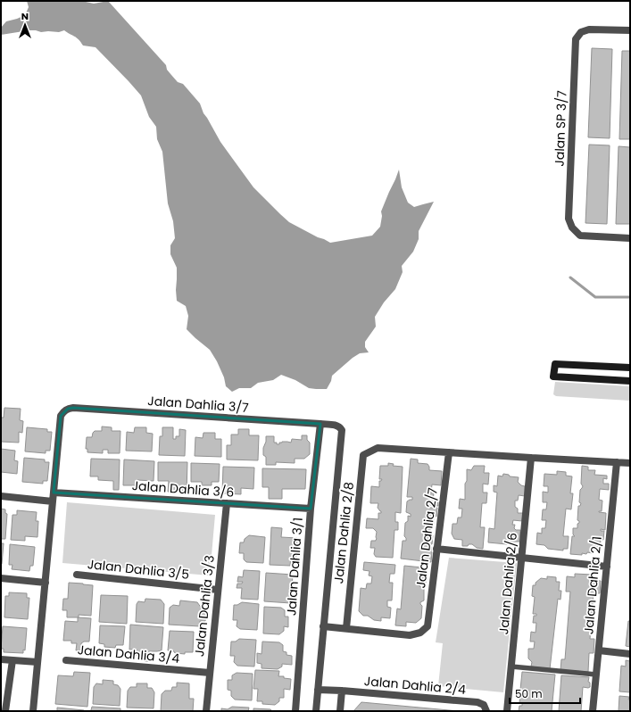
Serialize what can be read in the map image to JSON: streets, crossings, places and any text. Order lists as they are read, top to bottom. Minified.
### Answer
{"streets":{"street":["Jalan SP 3/7","Jalan Dahlia 3/7","Jalan Dahlia 3/6","Jalan Dahlia 2/8","Jalan Dahlia 2/7","Jalan Dahlia 3/1","Jalan Dahlia 3/5","Jalan Dahlia 2/6","Jalan Dahlia 2/1","Jalan Dahlia 3/3","Jalan Dahlia 3/4","Jalan Dahlia 2/4"]},"crossings":[["Jalan Dahlia 3/7","Jalan Dahlia 3/6"],["Jalan Dahlia 3/7","Jalan Dahlia 3/1"],["Jalan Dahlia 3/6","Jalan Dahlia 3/1"],["Jalan Dahlia 3/6","Jalan Dahlia 3/3"],["Jalan Dahlia 2/8","Jalan Dahlia 2/7"],["Jalan Dahlia 3/5","Jalan Dahlia 3/3"],["Jalan Dahlia 3/3","Jalan Dahlia 3/4"]],"scale_bar":"50 m","north":"top"}
